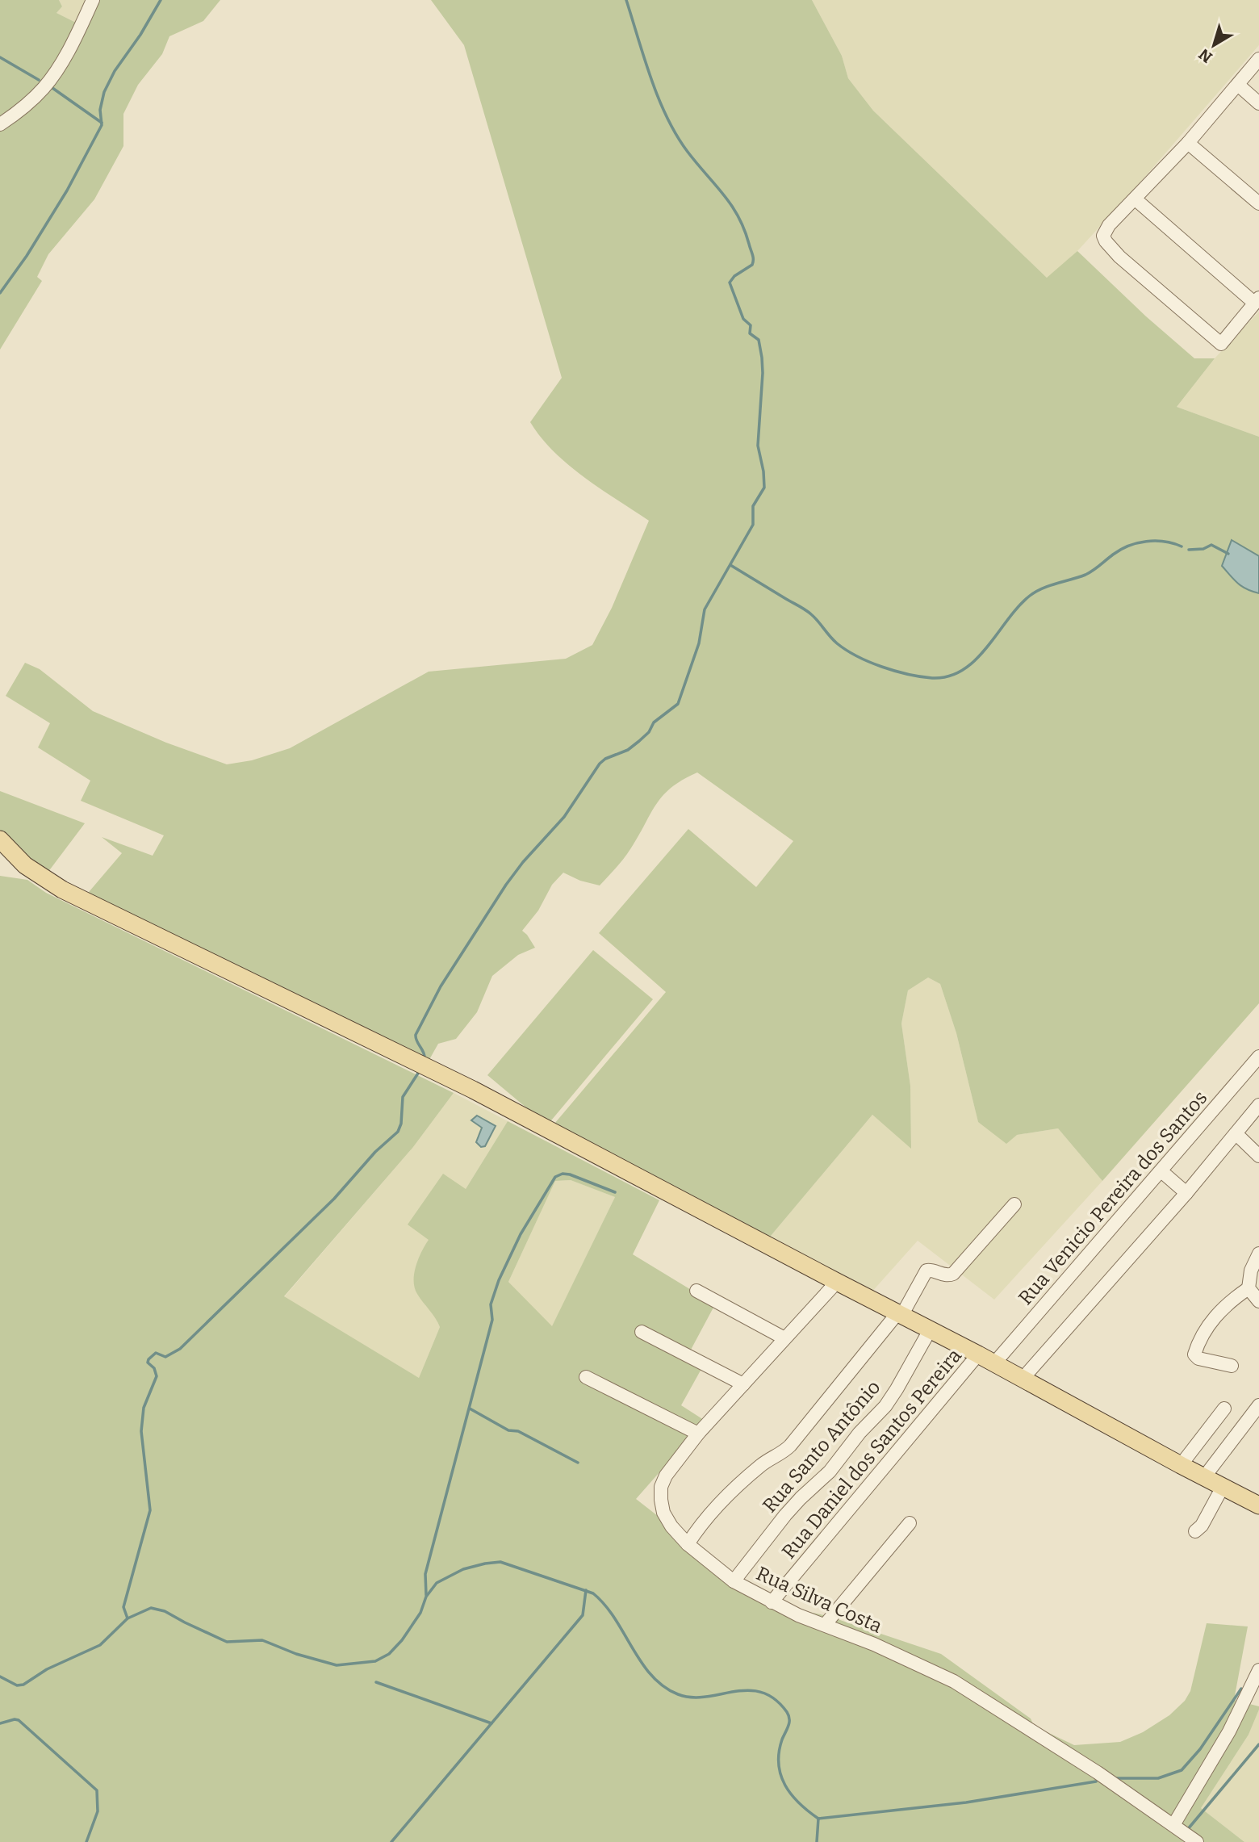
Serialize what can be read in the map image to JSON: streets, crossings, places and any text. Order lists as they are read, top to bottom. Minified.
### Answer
{"streets":{"street":["Rua Venicio Pereira dos Santos","Rua Santo Antônio","Rua Daniel dos Santos Pereira","Rua Silva Costa"]},"crossings":[["Rua Santo Antônio","Rua Silva Costa"],["Rua Daniel dos Santos Pereira","Rua Silva Costa"]],"north":"bottom left"}
